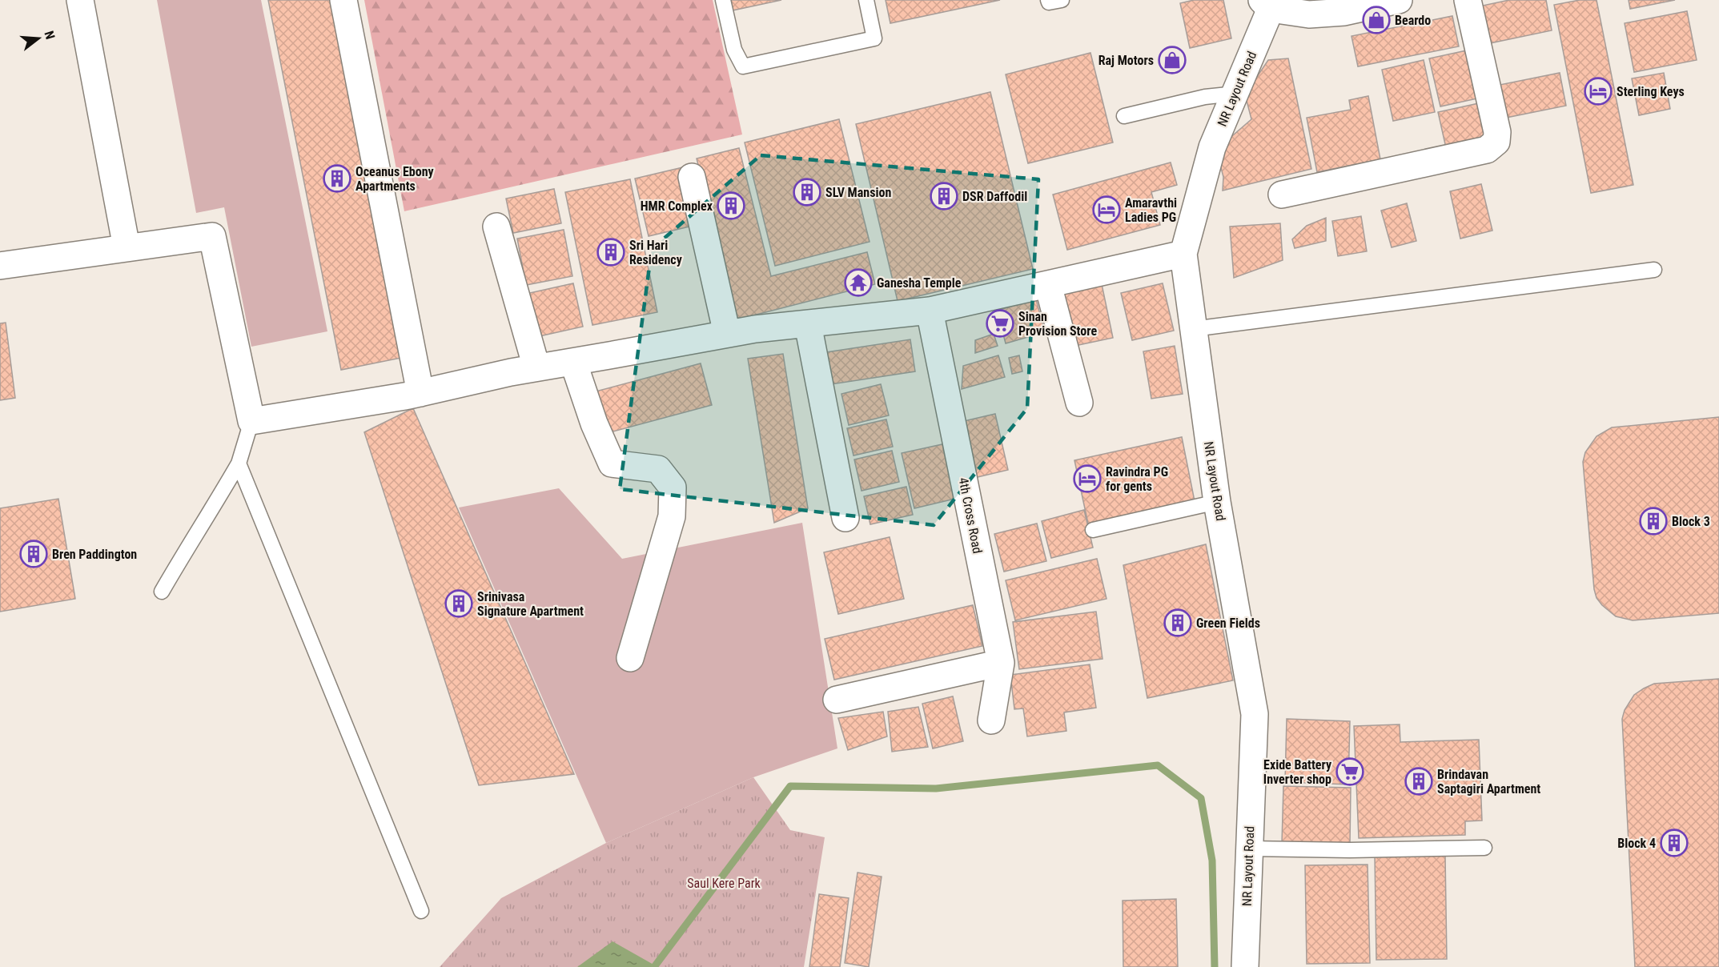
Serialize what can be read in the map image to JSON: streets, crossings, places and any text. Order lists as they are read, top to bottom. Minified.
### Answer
{"streets":{"street":["NR Layout Road","4th Cross Road"]},"parks":["Saul Kere Park"],"places":{"shop":["Beardo","Raj Motors"],"hotel":["Sterling Keys","Amaravthi Ladies PG","Ravindra PG for gents"],"building":["Oceanus Ebony Apartments","SLV Mansion","DSR Daffodil","HMR Complex","Sri Hari Residency","Block 3","Bren Paddington","Srinivasa Signature Apartment","Green Fields","Brindavan Saptagiri Apartment","Block 4"],"temple":["Ganesha Temple"],"supermarket":["Sinan Provision Store","Exide Battery Inverter shop"]},"north":"right"}
